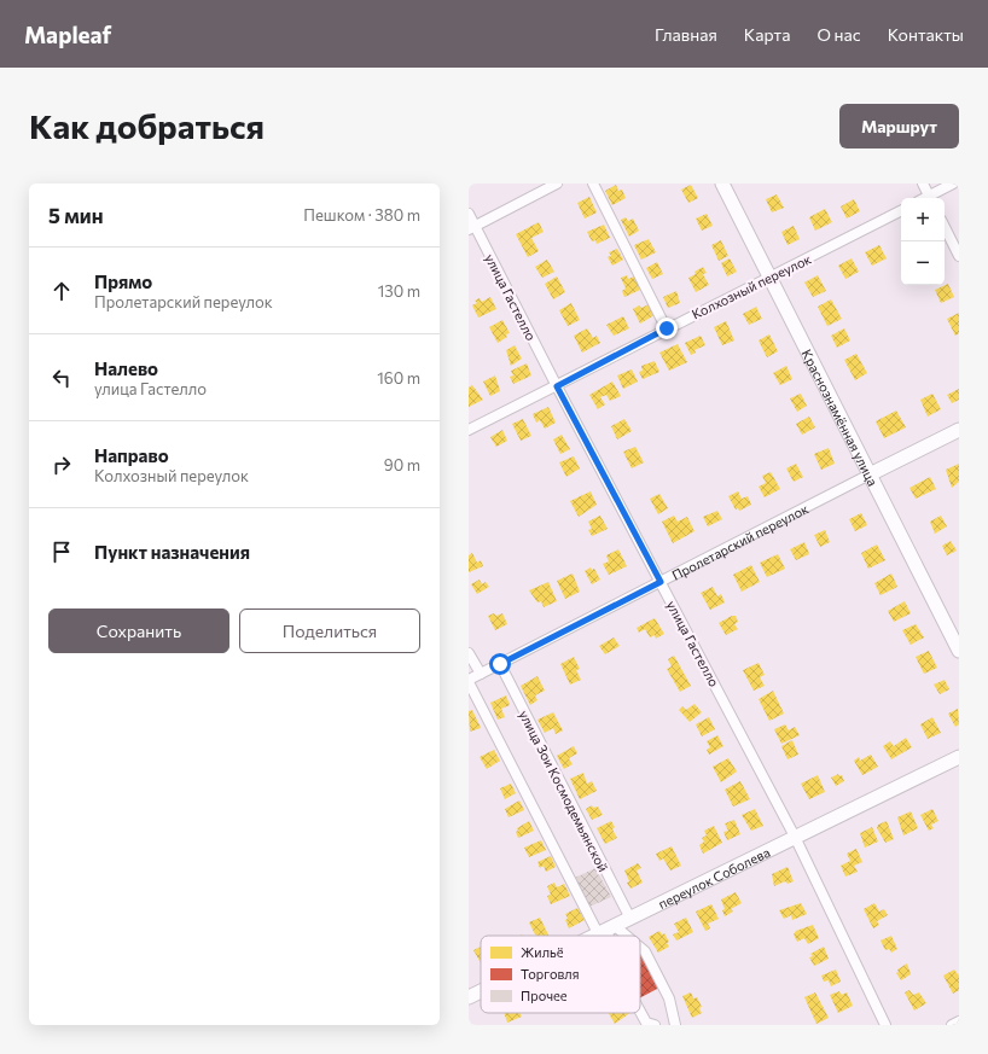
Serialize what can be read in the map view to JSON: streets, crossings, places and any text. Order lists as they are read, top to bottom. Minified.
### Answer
{"streets":{"main road":["Краснознамённая улица","Пролетарский переулок","переулок Соболева"],"street":["Колхозный переулок","улица Гастелло","улица Зои Космодемьянской"]},"crossings":[["Колхозный переулок","улица Гастелло"],["Колхозный переулок","Краснознамённая улица"],["улица Гастелло","Пролетарский переулок"],["улица Гастелло","переулок Соболева"],["Краснознамённая улица","Пролетарский переулок"],["Пролетарский переулок","улица Зои Космодемьянской"],["улица Зои Космодемьянской","переулок Соболева"]],"legend":["Жильё","Торговля","Прочее"],"page":{"header":"Mapleaf","nav":["Главная","Карта","О нас","Контакты"],"buttons":["Маршрут",["Сохранить","Поделиться"]],"title":"Как добраться","heading":["5 мин","Пешком · 380 m"],"map_buttons":["+","−"],"list":[["Прямо","Пролетарский переулок","130 m"],["Налево","улица Гастелло","160 m"],["Направо","Колхозный переулок","90 m"],"Пункт назначения"]}}
